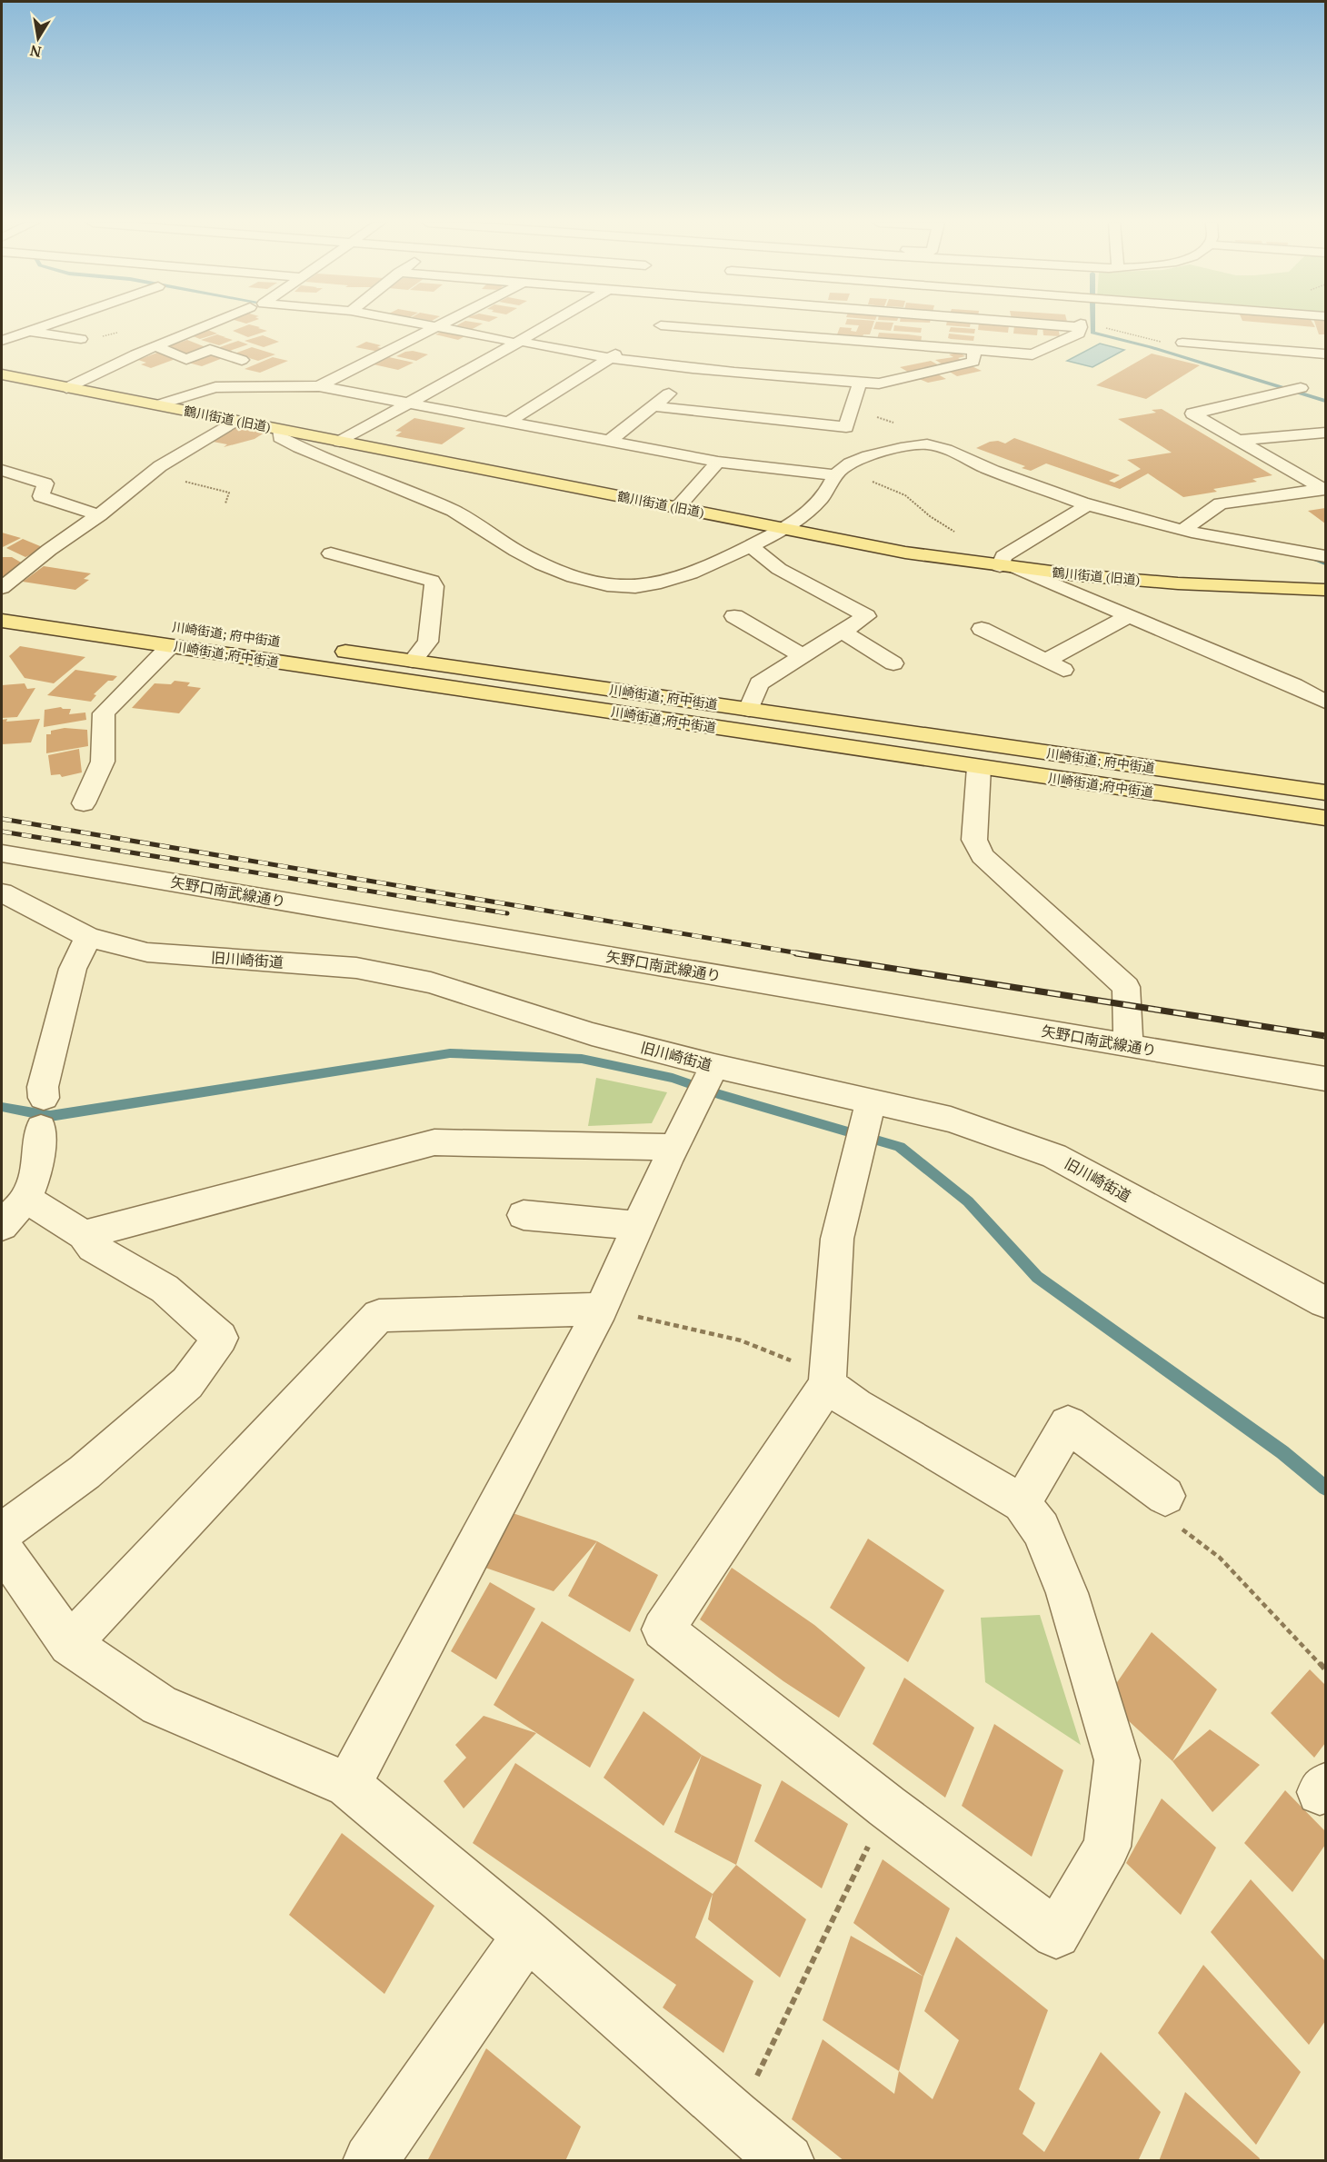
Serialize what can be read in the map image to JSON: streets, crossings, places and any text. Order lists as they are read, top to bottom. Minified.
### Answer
{"streets":{"main road":["鶴川街道 (旧道)","川崎街道; 府中街道","川崎街道;府中街道"],"street":["矢野口南武線通り","旧川崎街道"]},"north":"bottom"}
